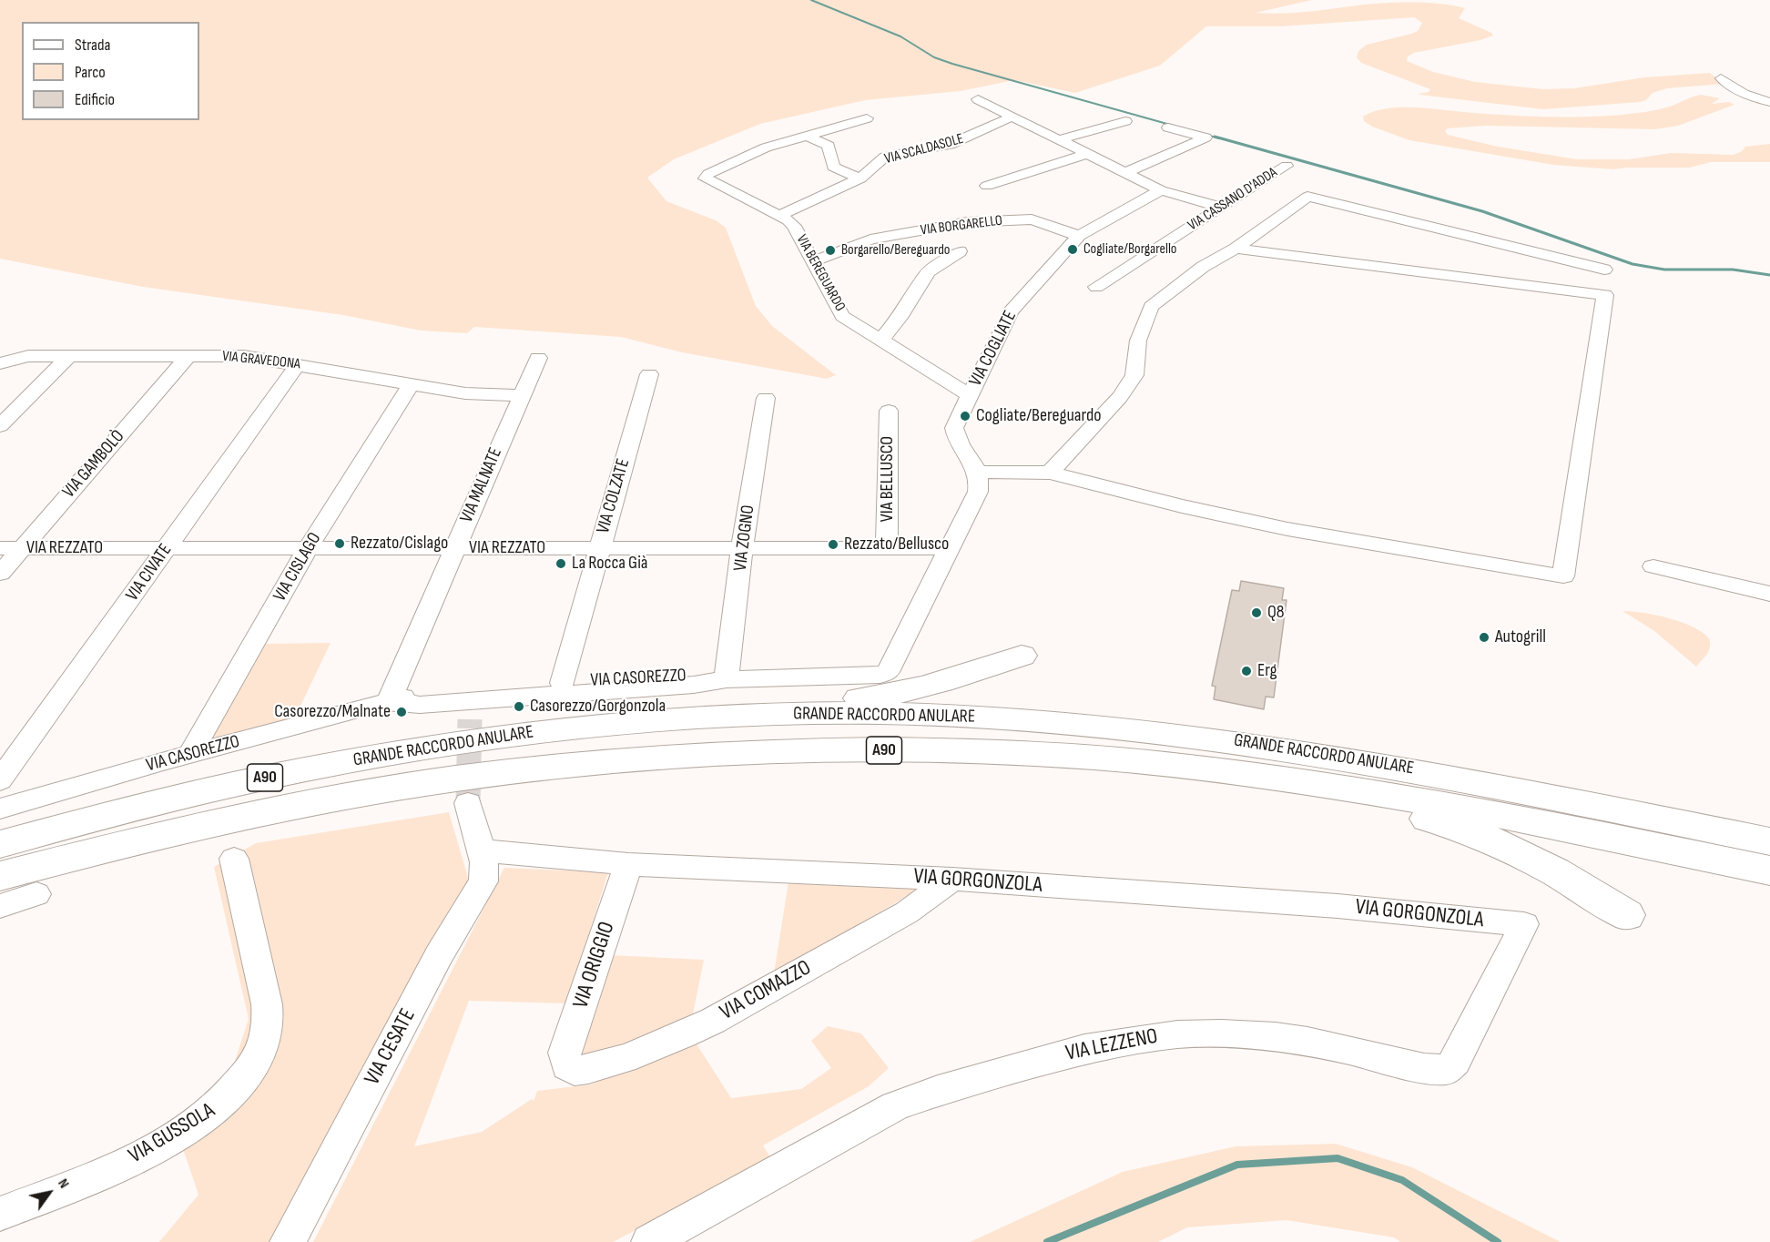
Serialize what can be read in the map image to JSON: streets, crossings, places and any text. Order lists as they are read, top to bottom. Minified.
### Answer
{"streets":{"highway":["GRANDE RACCORDO ANULARE","A90"],"street":["VIA SCALDASOLE","VIA CASSANO D'ADDA","VIA BORGARELLO","VIA BEREGUARDO","VIA COGLIATE","VIA GRAVEDONA","VIA GAMBOLÒ","VIA BELLUSCO","VIA MALNATE","VIA COLZATE","VIA ZOGNO","VIA REZZATO","VIA CISLAGO","VIA CIVATE","VIA CASOREZZO","VIA GORGONZOLA","VIA ORIGGIO","VIA COMAZZO","VIA LEZZENO","VIA CESATE","VIA GUSSOLA"]},"crossings":[["VIA SCALDASOLE","VIA BEREGUARDO"],["VIA BORGARELLO","VIA BEREGUARDO"],["VIA BORGARELLO","VIA COGLIATE"],["VIA BEREGUARDO","VIA COGLIATE"],["VIA GRAVEDONA","VIA GAMBOLÒ"],["VIA GRAVEDONA","VIA MALNATE"],["VIA GRAVEDONA","VIA CISLAGO"],["VIA GRAVEDONA","VIA CIVATE"],["VIA GAMBOLÒ","VIA REZZATO"],["VIA BELLUSCO","VIA REZZATO"],["VIA MALNATE","VIA REZZATO"],["VIA MALNATE","VIA CASOREZZO"],["VIA COLZATE","VIA REZZATO"],["VIA COLZATE","VIA CASOREZZO"],["VIA ZOGNO","VIA REZZATO"],["VIA ZOGNO","VIA CASOREZZO"],["VIA REZZATO","VIA CISLAGO"],["VIA REZZATO","VIA CIVATE"],["VIA REZZATO","VIA CASOREZZO"],["VIA CISLAGO","VIA CASOREZZO"],["VIA GORGONZOLA","VIA ORIGGIO"],["VIA GORGONZOLA","VIA COMAZZO"],["VIA GORGONZOLA","VIA LEZZENO"],["VIA GORGONZOLA","VIA CESATE"],["VIA ORIGGIO","VIA COMAZZO"]],"places":["Cogliate/Borgarello","Borgarello/Bereguardo","Cogliate/Bereguardo","Rezzato/Cislago","Rezzato/Bellusco","La Rocca Già","Q8","Autogrill","Erg","Casorezzo/Gorgonzola","Casorezzo/Malnate"],"legend":["Strada","Parco","Edificio"],"north":"top right"}
